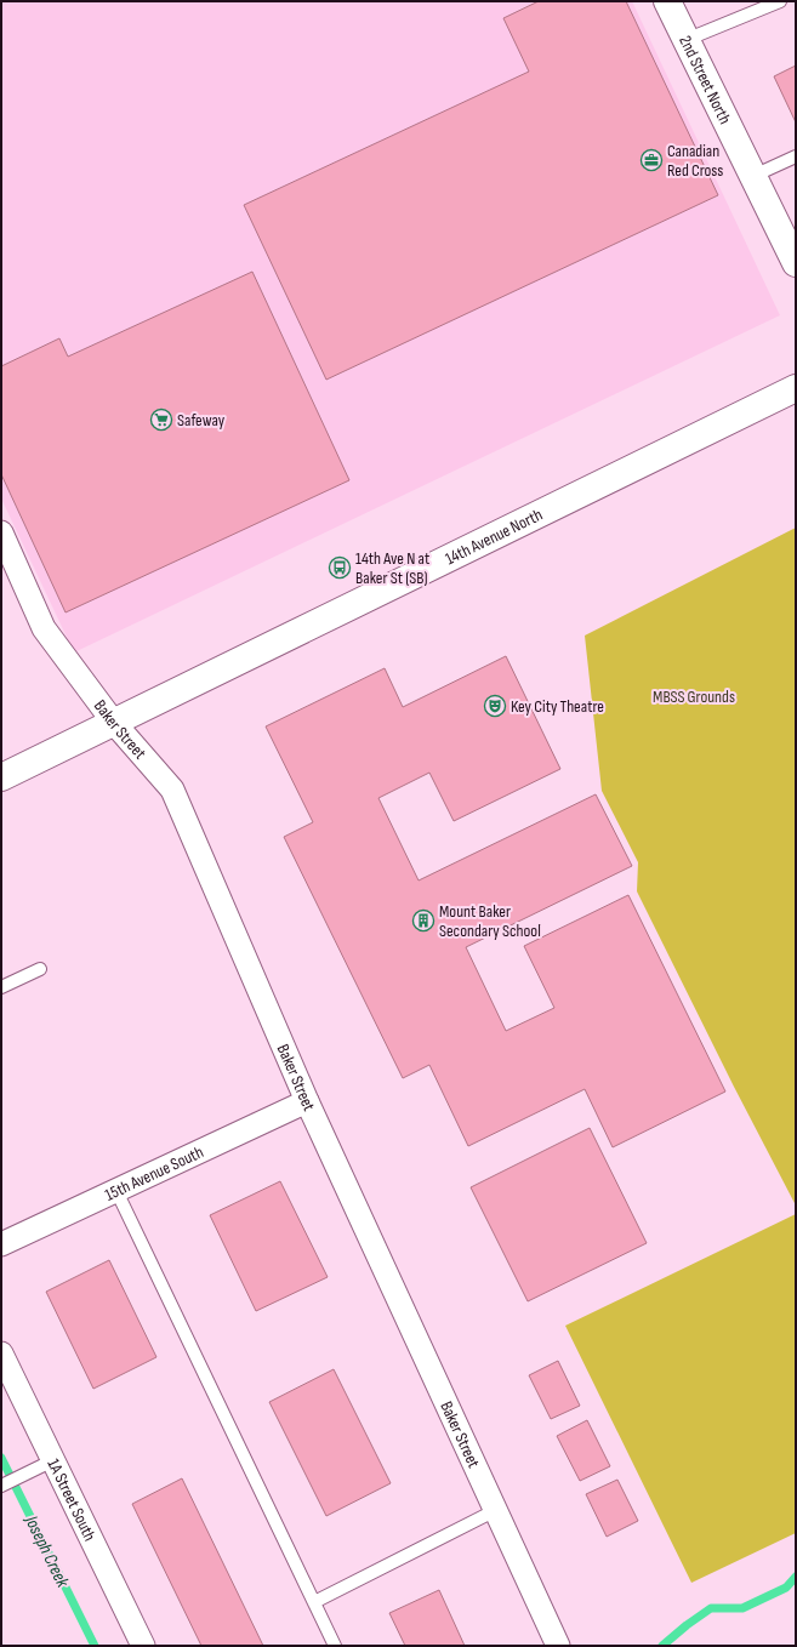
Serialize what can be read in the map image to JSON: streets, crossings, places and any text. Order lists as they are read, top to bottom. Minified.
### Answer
{"streets":{"street":["2nd Street North","14th Avenue North","Baker Street","15th Avenue South","1A Street South"]},"crossings":[["14th Avenue North","Baker Street"],["Baker Street","15th Avenue South"]],"water":["Joseph Creek"],"parks":["MBSS Grounds"],"places":{"office":["Canadian Red Cross"],"supermarket":["Safeway"],"bus stop":["14th Ave N at Baker St (SB)"],"theatre":["Key City Theatre"],"building":["Mount Baker Secondary School"]}}
